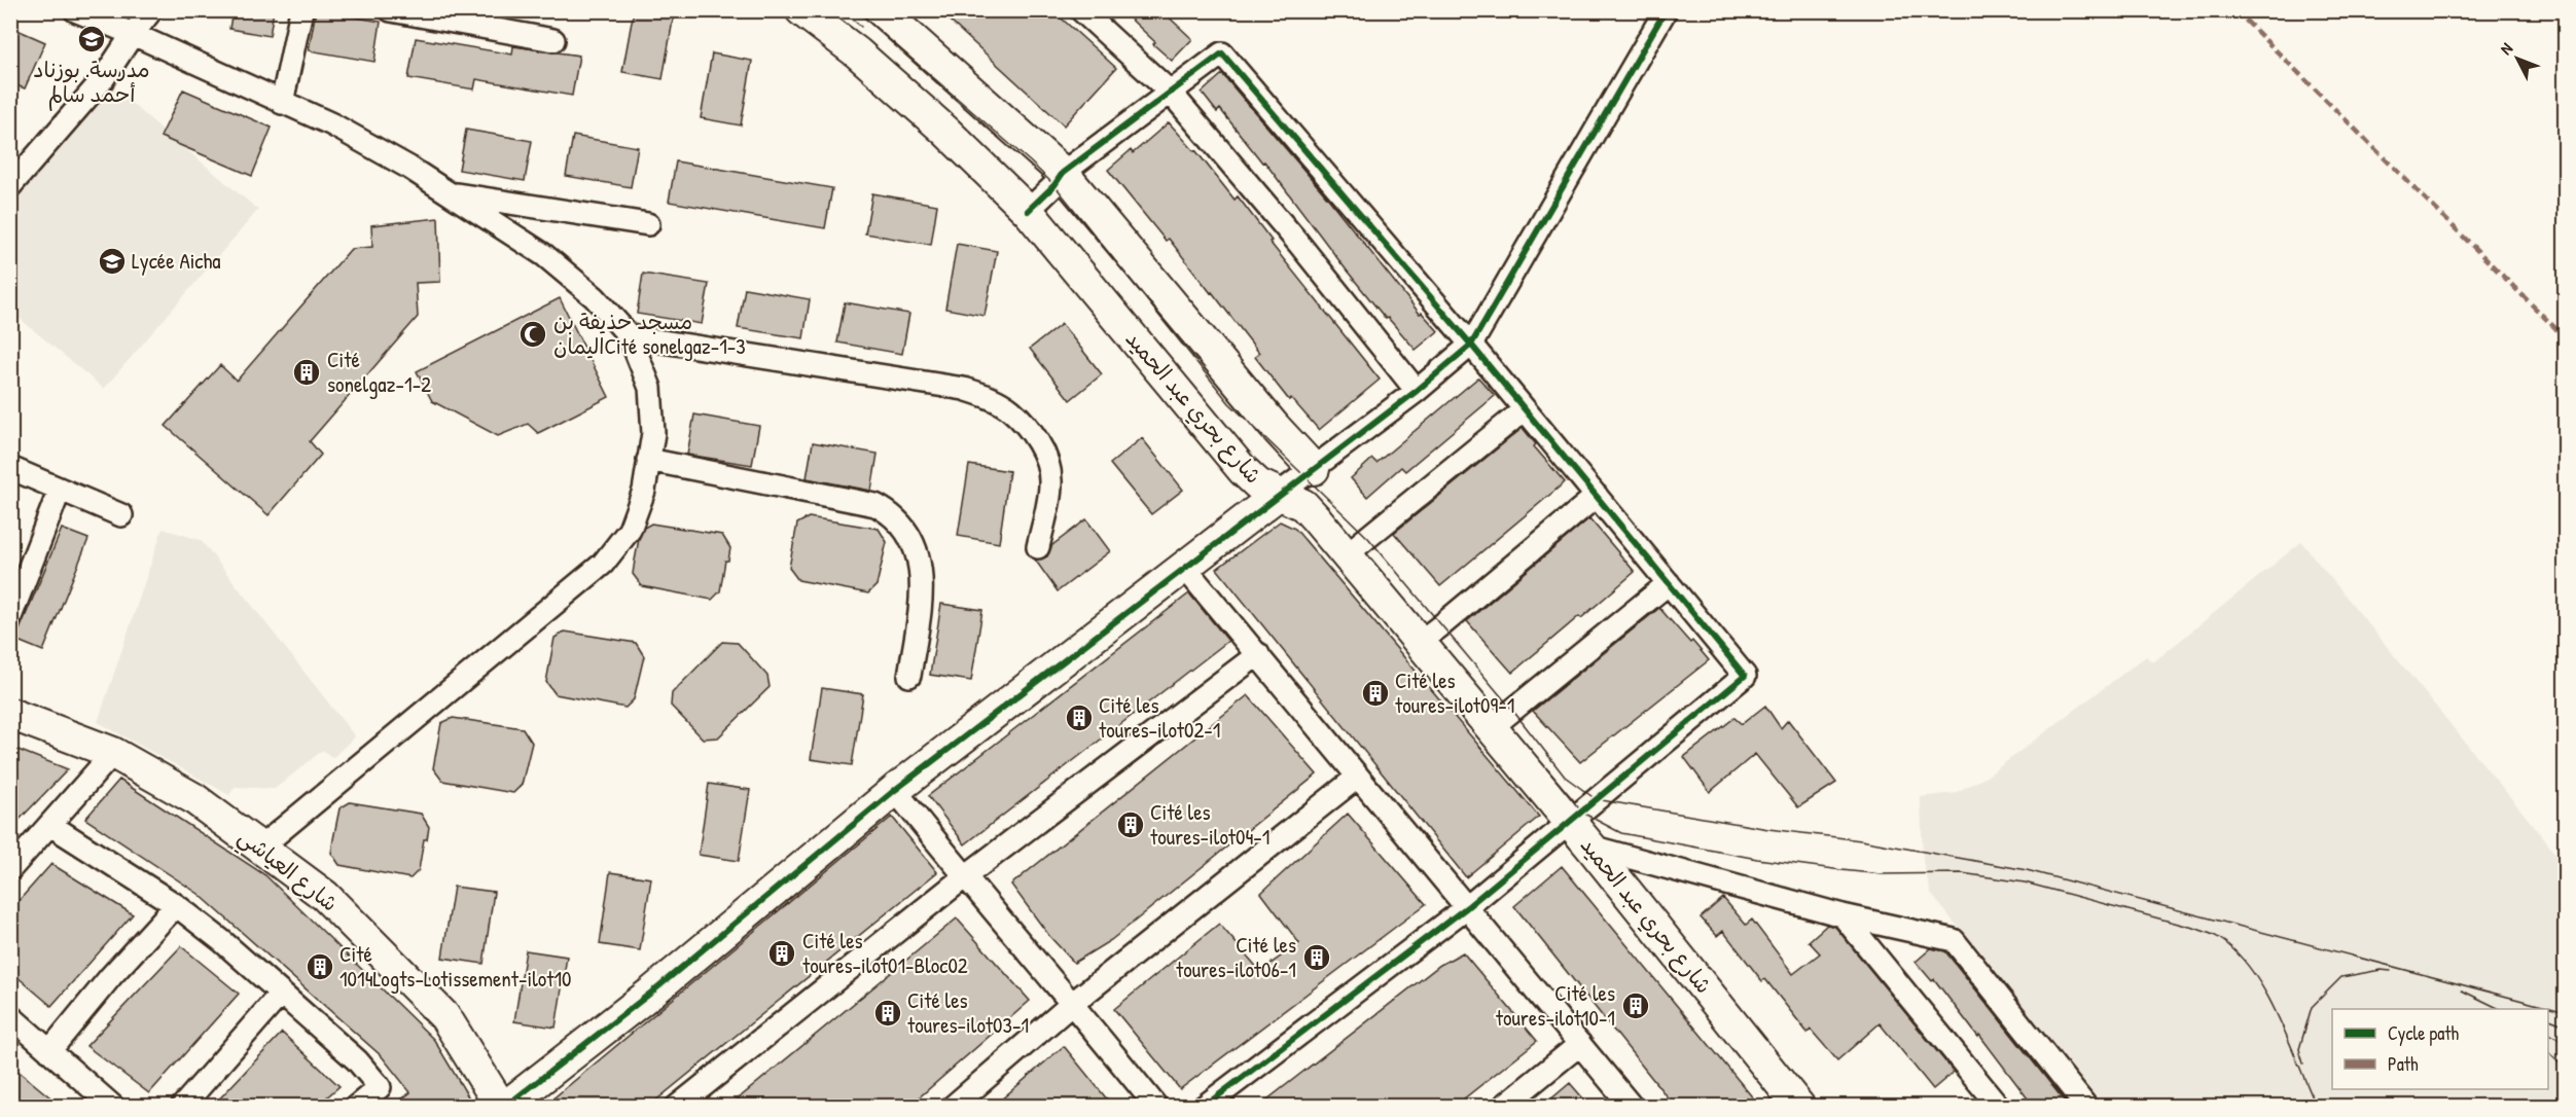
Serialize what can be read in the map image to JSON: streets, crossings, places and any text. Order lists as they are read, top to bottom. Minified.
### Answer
{"streets":{"street":["شارع بحري عبد الحميد","شارع العياشي"]},"places":{"school or university":["مدرسة. بوزناد أحمد سالم","Lycée Aicha"],"mosque":["مسجد حذيفة بن اليمانCité sonelgaz-1-3"],"building":["Cité sonelgaz-1-2","Cité les toures-ilot09-1","Cité les toures-ilot02-1","Cité les toures-ilot04-1","Cité les toures-ilot01-Bloc02","Cité les toures-ilot06-1","Cité 1014Logts-Lotissement-ilot10","Cité les toures-ilot10-1","Cité les toures-ilot03-1"]},"legend":["Cycle path","Path"],"north":"top left"}
